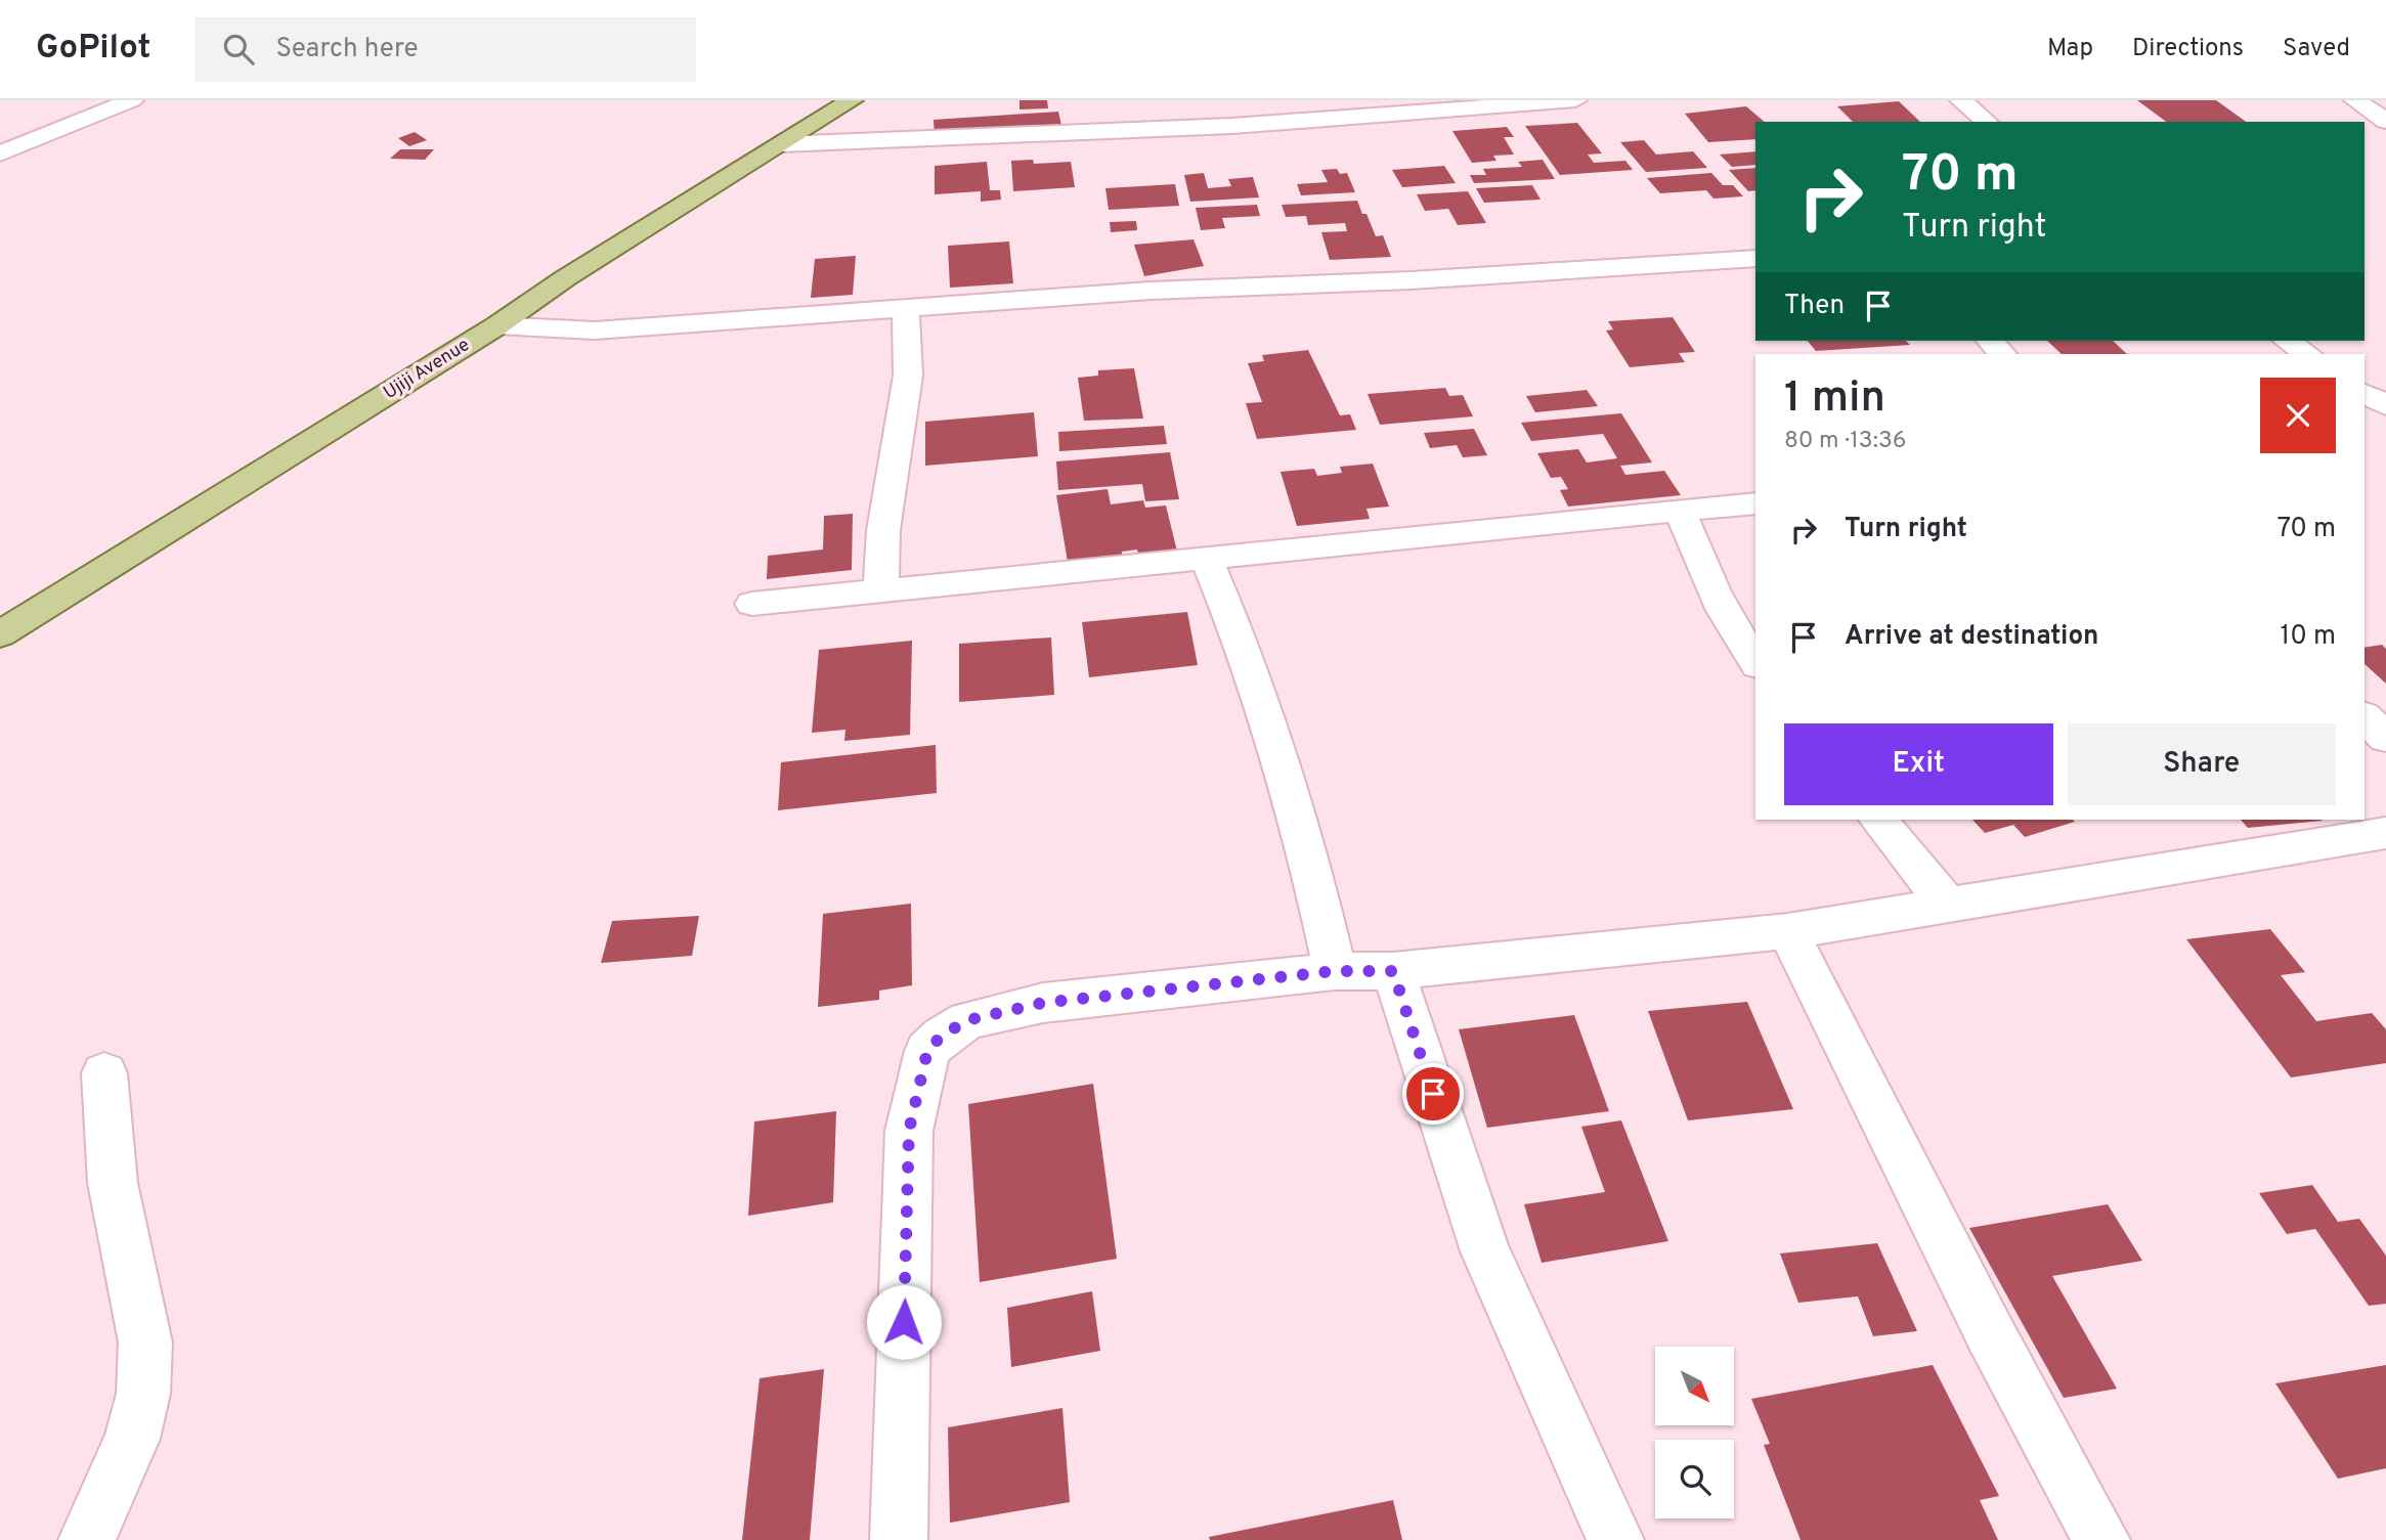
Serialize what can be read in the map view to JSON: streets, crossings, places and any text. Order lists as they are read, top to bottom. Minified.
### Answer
{"streets":{"main road":["Ujiji Avenue"]},"north":"bottom right","page":{"header":"GoPilot","search":"Search here","nav":["Map","Directions","Saved"],"turn":["70 m","Turn right"],"then":"Then","heading":["1 min","80 m · 13:36"],"list":[{"name":"Turn right","value":"70 m"},{"name":"Arrive at destination","value":"10 m"}],"buttons":["Exit","Share"]}}
